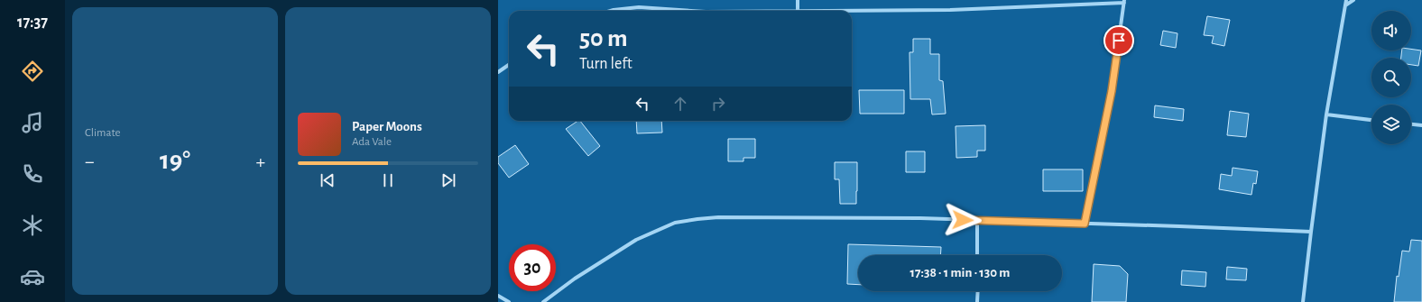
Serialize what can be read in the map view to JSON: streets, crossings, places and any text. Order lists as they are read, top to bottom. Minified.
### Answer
{"page":{"tabs":"17:37","tile":"Climate","turn":["50 m","Turn left"],"song":["Paper Moons","Ada Vale"],"heat":["−","19°","+"],"limit":"30","trip":"17:38 · 1 min · 130 m"}}
